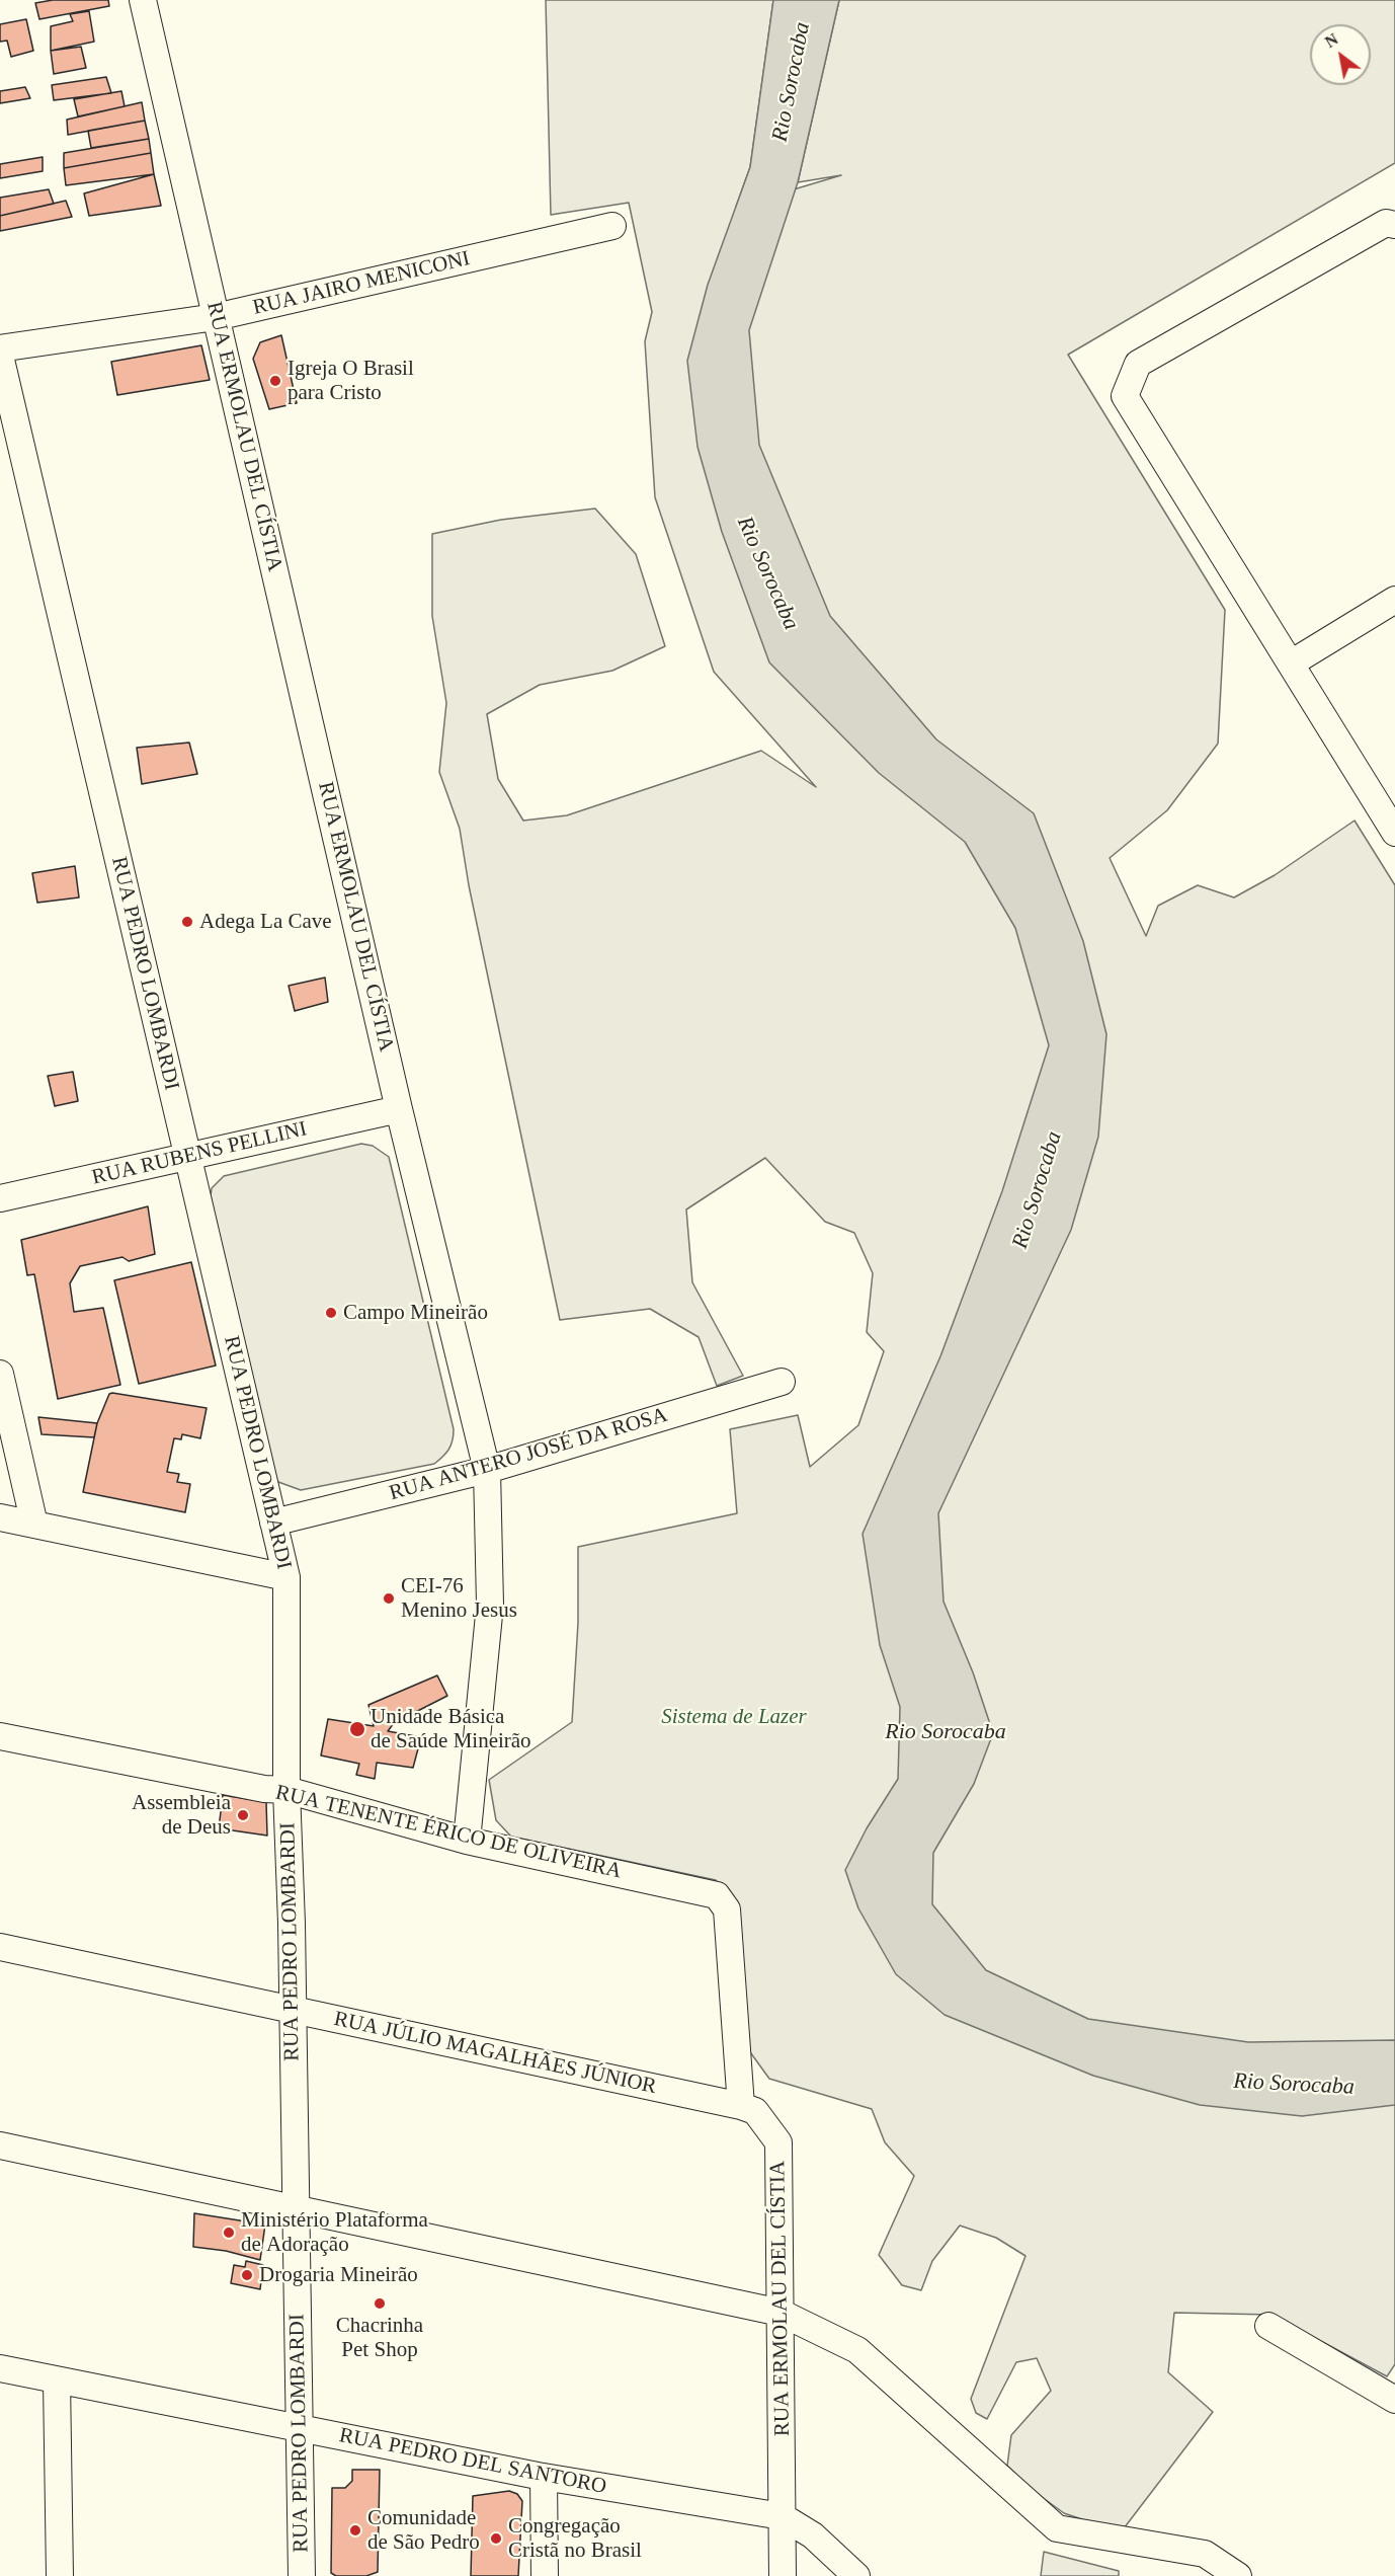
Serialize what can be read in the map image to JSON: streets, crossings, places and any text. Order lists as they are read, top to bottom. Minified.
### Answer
{"streets":{"street":["RUA JAIRO MENICONI","RUA ERMOLAU DEL CÍSTIA","RUA PEDRO LOMBARDI","RUA RUBENS PELLINI","RUA ANTERO JOSÉ DA ROSA","RUA TENENTE ÉRICO DE OLIVEIRA","RUA JÚLIO MAGALHÃES JÚNIOR","RUA PEDRO DEL SANTORO"]},"crossings":[["RUA JAIRO MENICONI","RUA ERMOLAU DEL CÍSTIA"],["RUA ERMOLAU DEL CÍSTIA","RUA RUBENS PELLINI"],["RUA ERMOLAU DEL CÍSTIA","RUA ANTERO JOSÉ DA ROSA"],["RUA ERMOLAU DEL CÍSTIA","RUA TENENTE ÉRICO DE OLIVEIRA"],["RUA ERMOLAU DEL CÍSTIA","RUA JÚLIO MAGALHÃES JÚNIOR"],["RUA ERMOLAU DEL CÍSTIA","RUA PEDRO DEL SANTORO"],["RUA PEDRO LOMBARDI","RUA RUBENS PELLINI"],["RUA PEDRO LOMBARDI","RUA ANTERO JOSÉ DA ROSA"],["RUA PEDRO LOMBARDI","RUA TENENTE ÉRICO DE OLIVEIRA"],["RUA PEDRO LOMBARDI","RUA JÚLIO MAGALHÃES JÚNIOR"],["RUA PEDRO LOMBARDI","RUA PEDRO DEL SANTORO"],["RUA TENENTE ÉRICO DE OLIVEIRA","RUA JÚLIO MAGALHÃES JÚNIOR"]],"water":["Rio Sorocaba"],"parks":["Sistema de Lazer"],"places":["Igreja O Brasil para Cristo","Adega La Cave","Campo Mineirão","CEI-76 Menino Jesus","Unidade Básica de Saúde Mineirão","Assembleia de Deus","Ministério Plataforma de Adoração","Drogaria Mineirão","Chacrinha Pet Shop","Comunidade de São Pedro","Congregação Cristã no Brasil"],"north":"top left"}
